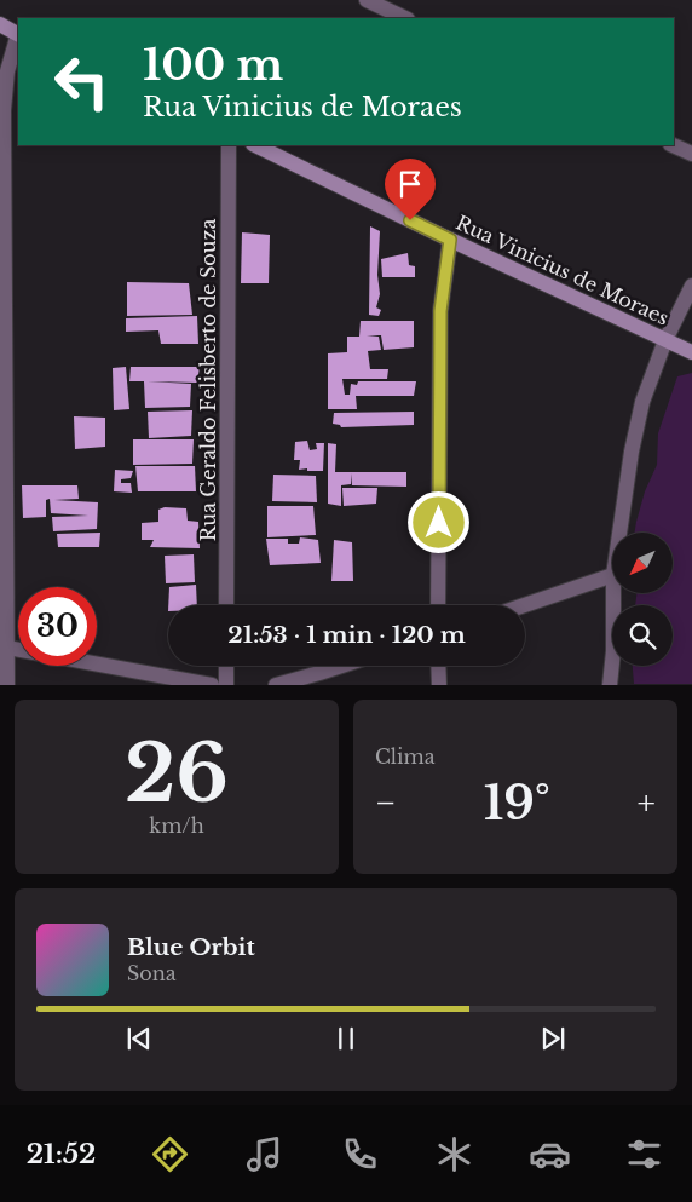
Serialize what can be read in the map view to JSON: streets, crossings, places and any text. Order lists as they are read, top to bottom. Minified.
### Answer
{"streets":{"street":["Rua Vinicius de Moraes","Rua Geraldo Felisberto de Souza"]},"north":"bottom left","page":{"turn":["100 m","Rua Vinicius de Moraes"],"limit":"30","trip":"21:53 · 1 min · 120 m","tile":[["26","km/h"],"Clima"],"heat":["−","19°","+"],"song":["Blue Orbit","Sona"],"tabs":"21:52"}}
